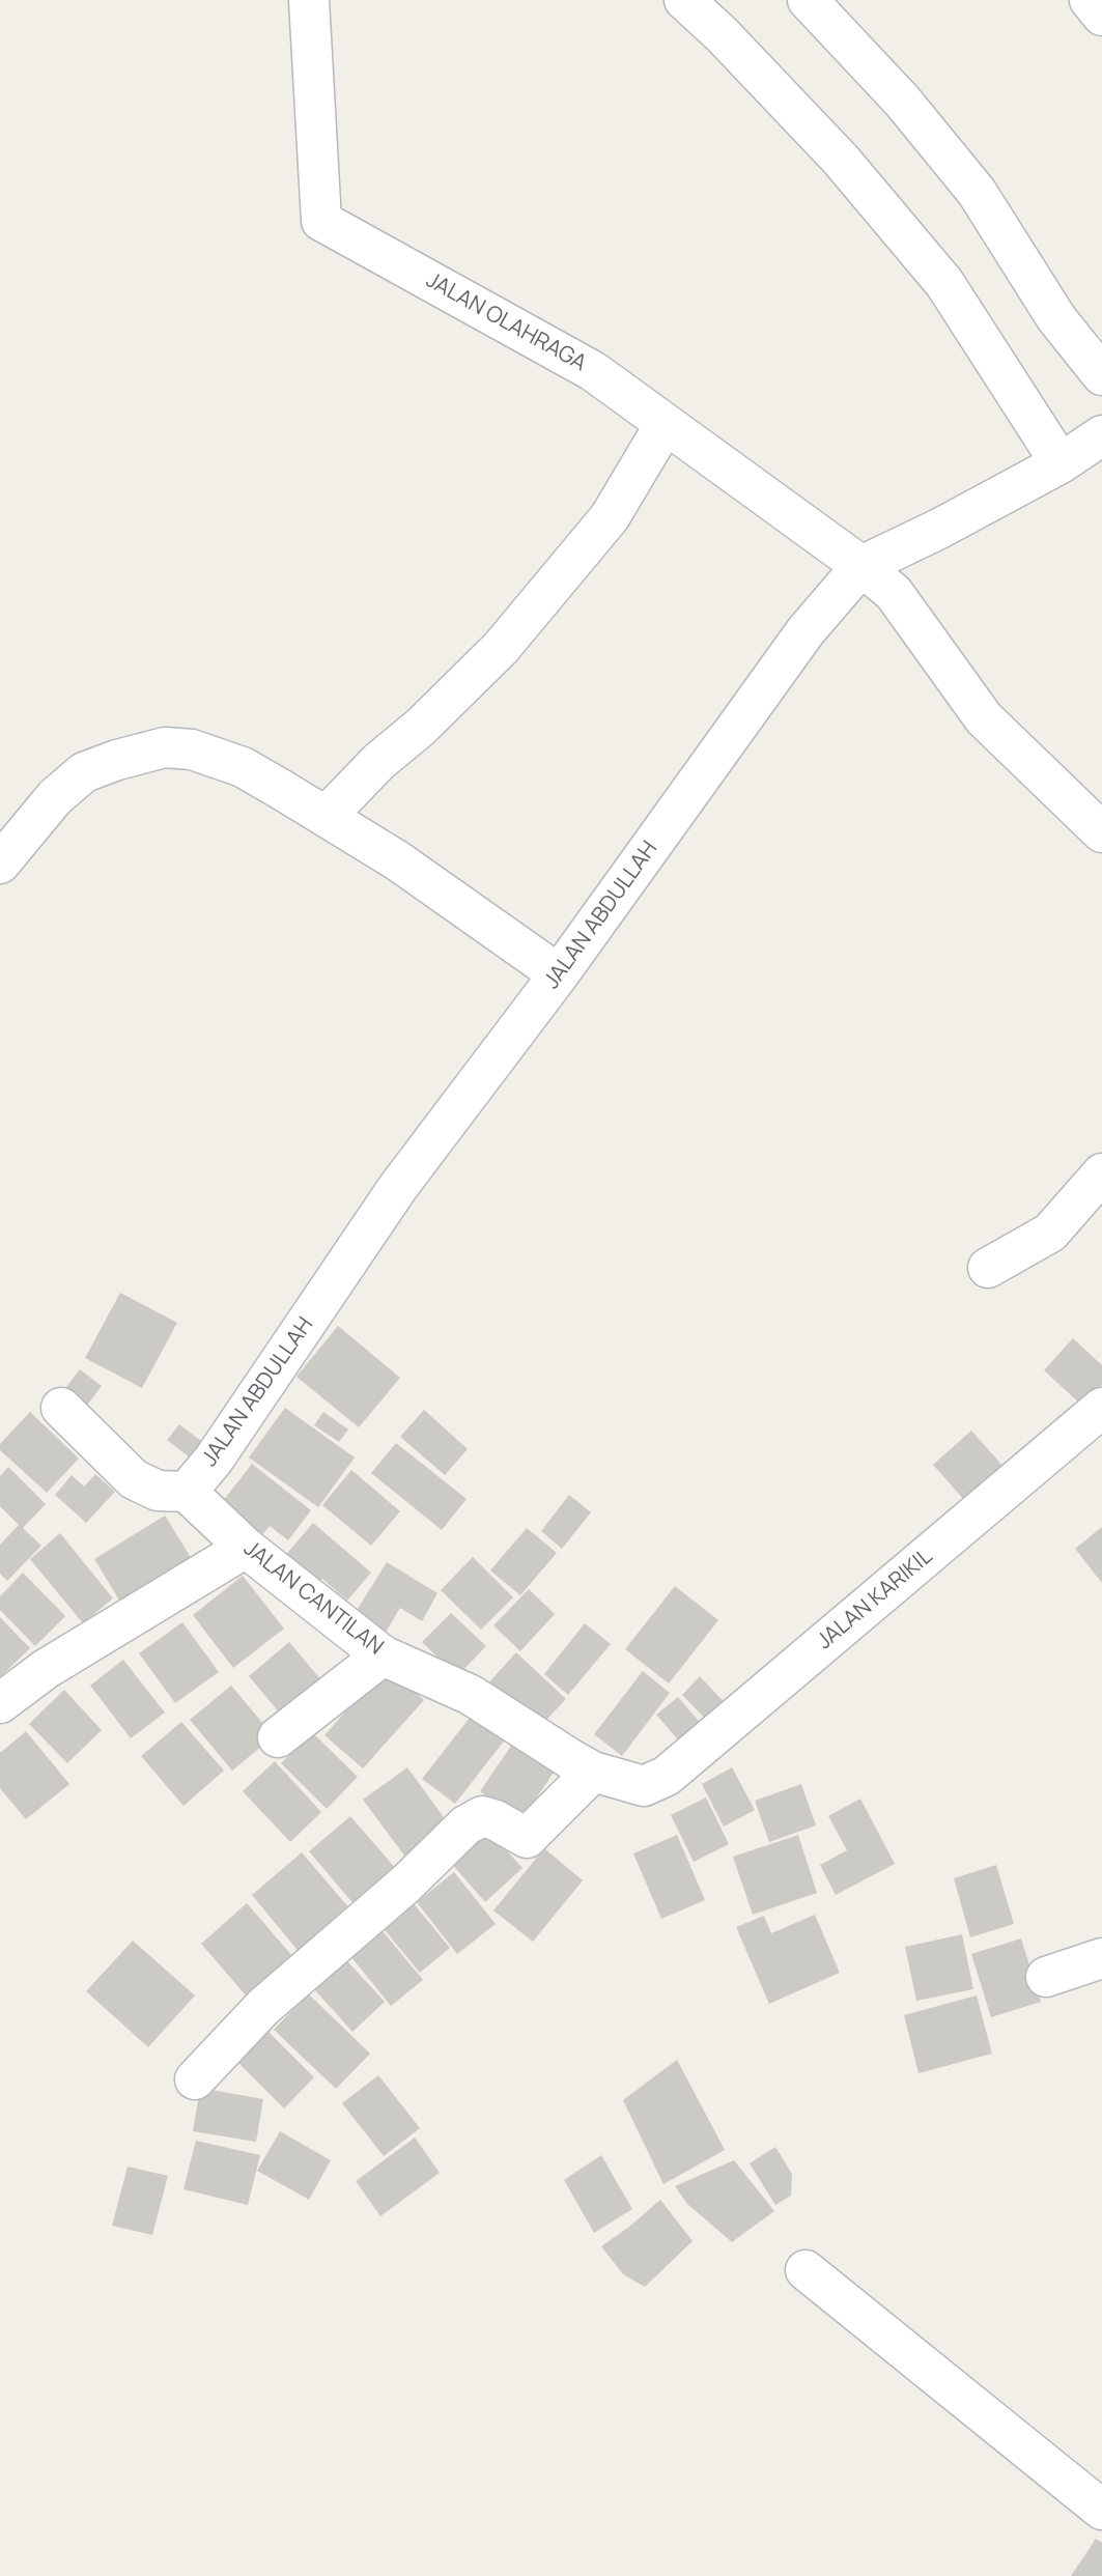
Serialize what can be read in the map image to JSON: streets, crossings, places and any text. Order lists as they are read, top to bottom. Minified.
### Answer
{"streets":{"street":["JALAN OLAHRAGA","JALAN ABDULLAH","JALAN CANTILAN","JALAN KARIKIL"]},"crossings":[["JALAN OLAHRAGA","JALAN ABDULLAH"],["JALAN ABDULLAH","JALAN CANTILAN"],["JALAN CANTILAN","JALAN KARIKIL"]]}
